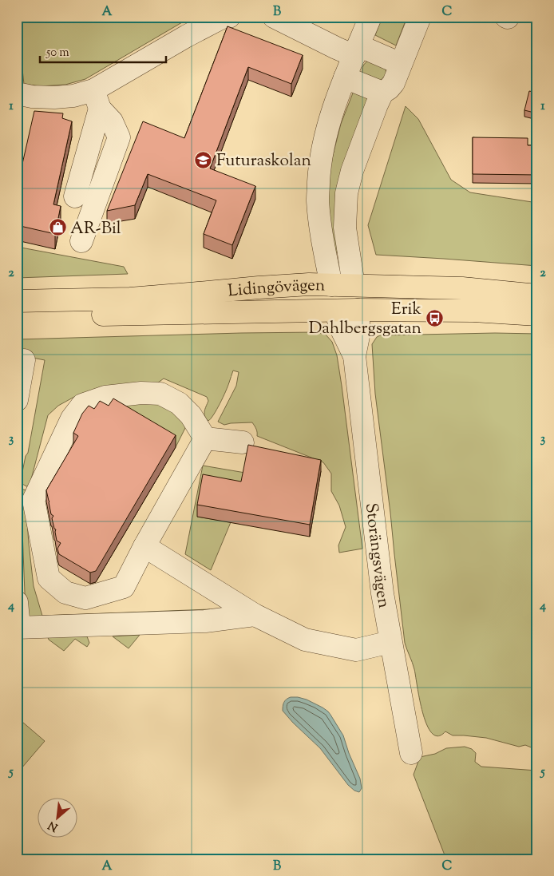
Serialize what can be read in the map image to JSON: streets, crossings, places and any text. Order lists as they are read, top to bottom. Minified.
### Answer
{"streets":{"main road":["Lidingövägen"],"street":["Storängsvägen"]},"crossings":[["Lidingövägen","Storängsvägen"]],"places":{"school or university":["Futuraskolan"],"shop":["AR-Bil"],"bus stop":["Erik Dahlbergsgatan"]},"scale_bar":"50 m","north":"bottom left","grid":{"columns":["A","B","C"],"rows":["1","2","3","4","5"]}}
